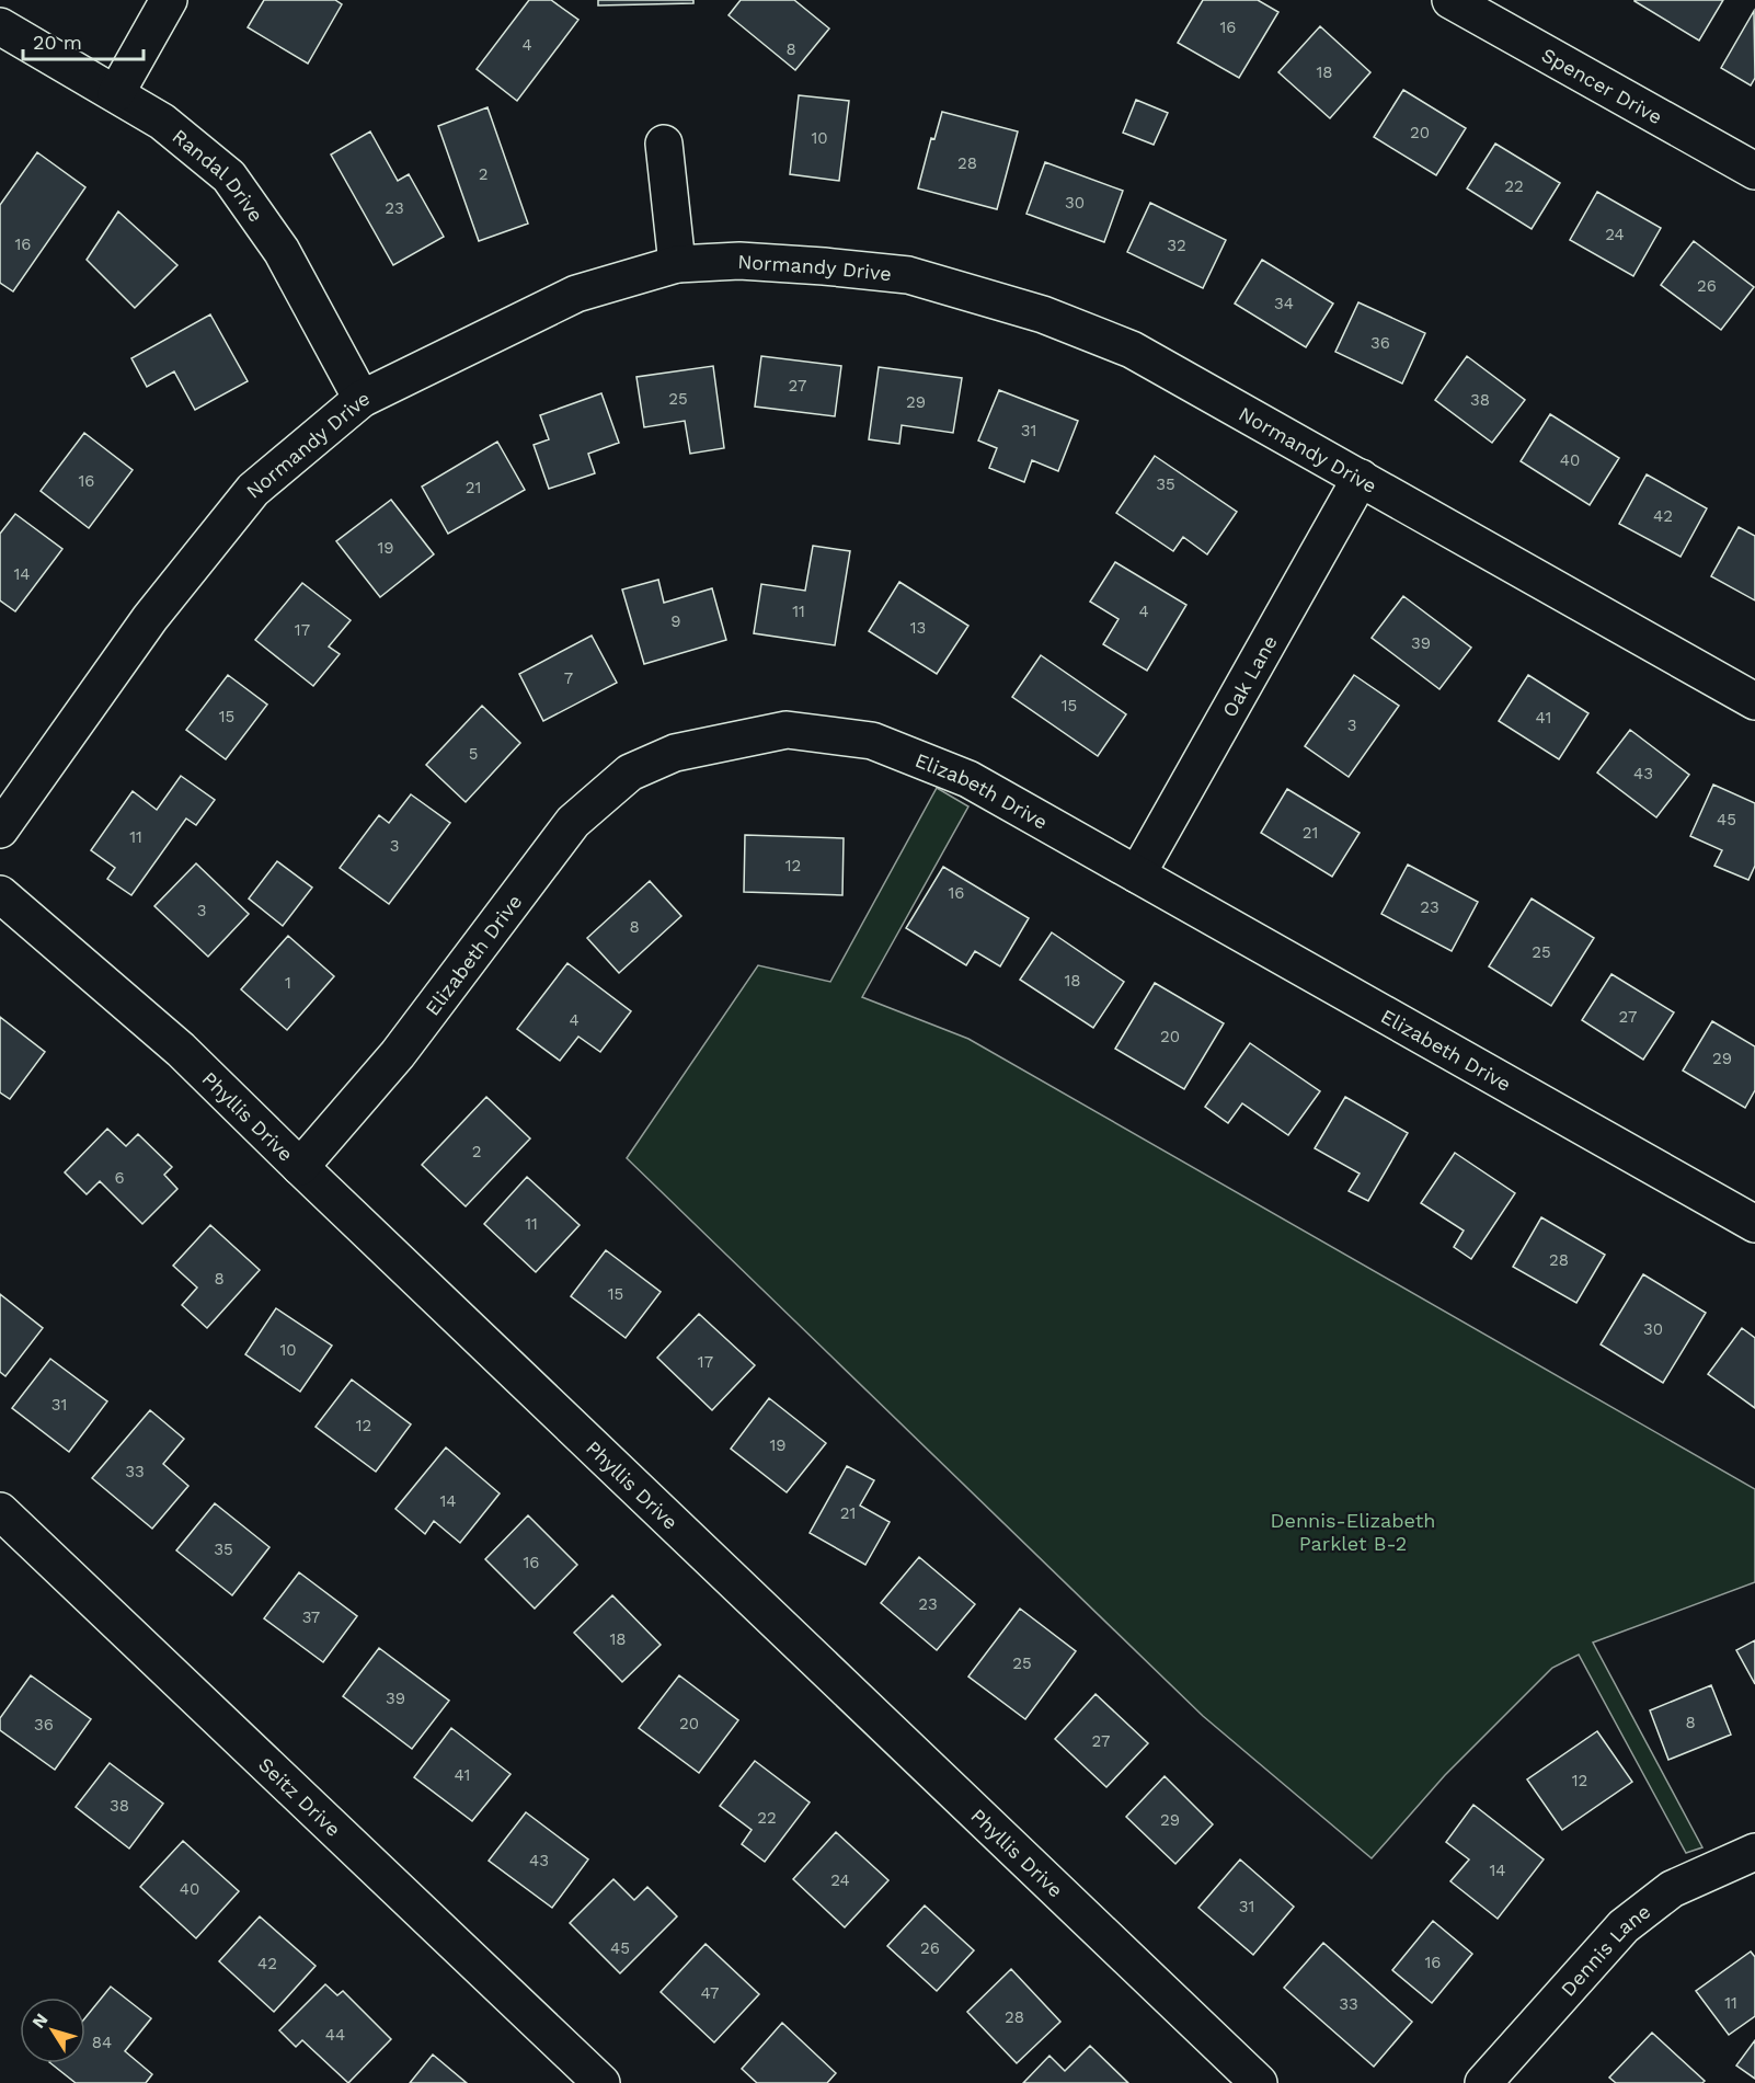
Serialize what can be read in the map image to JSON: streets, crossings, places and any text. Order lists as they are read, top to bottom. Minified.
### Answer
{"streets":{"street":["Spencer Drive","Randal Drive","Normandy Drive","Oak Lane","Elizabeth Drive","Phyllis Drive","Seitz Drive","Dennis Lane"]},"crossings":[["Randal Drive","Normandy Drive"],["Normandy Drive","Oak Lane"],["Oak Lane","Elizabeth Drive"],["Elizabeth Drive","Phyllis Drive"]],"parks":["Dennis-Elizabeth Parklet B-2"],"house_numbers":["16","4","8","18","20","10","28","2","22","30","23","24","16","32","26","34","36","27","25","38","29","31","40","16","35","21","42","19","14","11","4","9","13","17","39","7","15","15","41","3","5","43","45","21","11","3","12","16","23","3","8","25","18","1","27","4","20","29","2","6","11","28","8","15","30","10","17","31","12","19","33","14","21","35","16","23","37","18","25","39","8","20","36","27","41","12","38","22","29","43","14","24","40","31","45","26","16","42","47","11","33","28","44","84"],"scale_bar":"20 m","north":"top left"}
